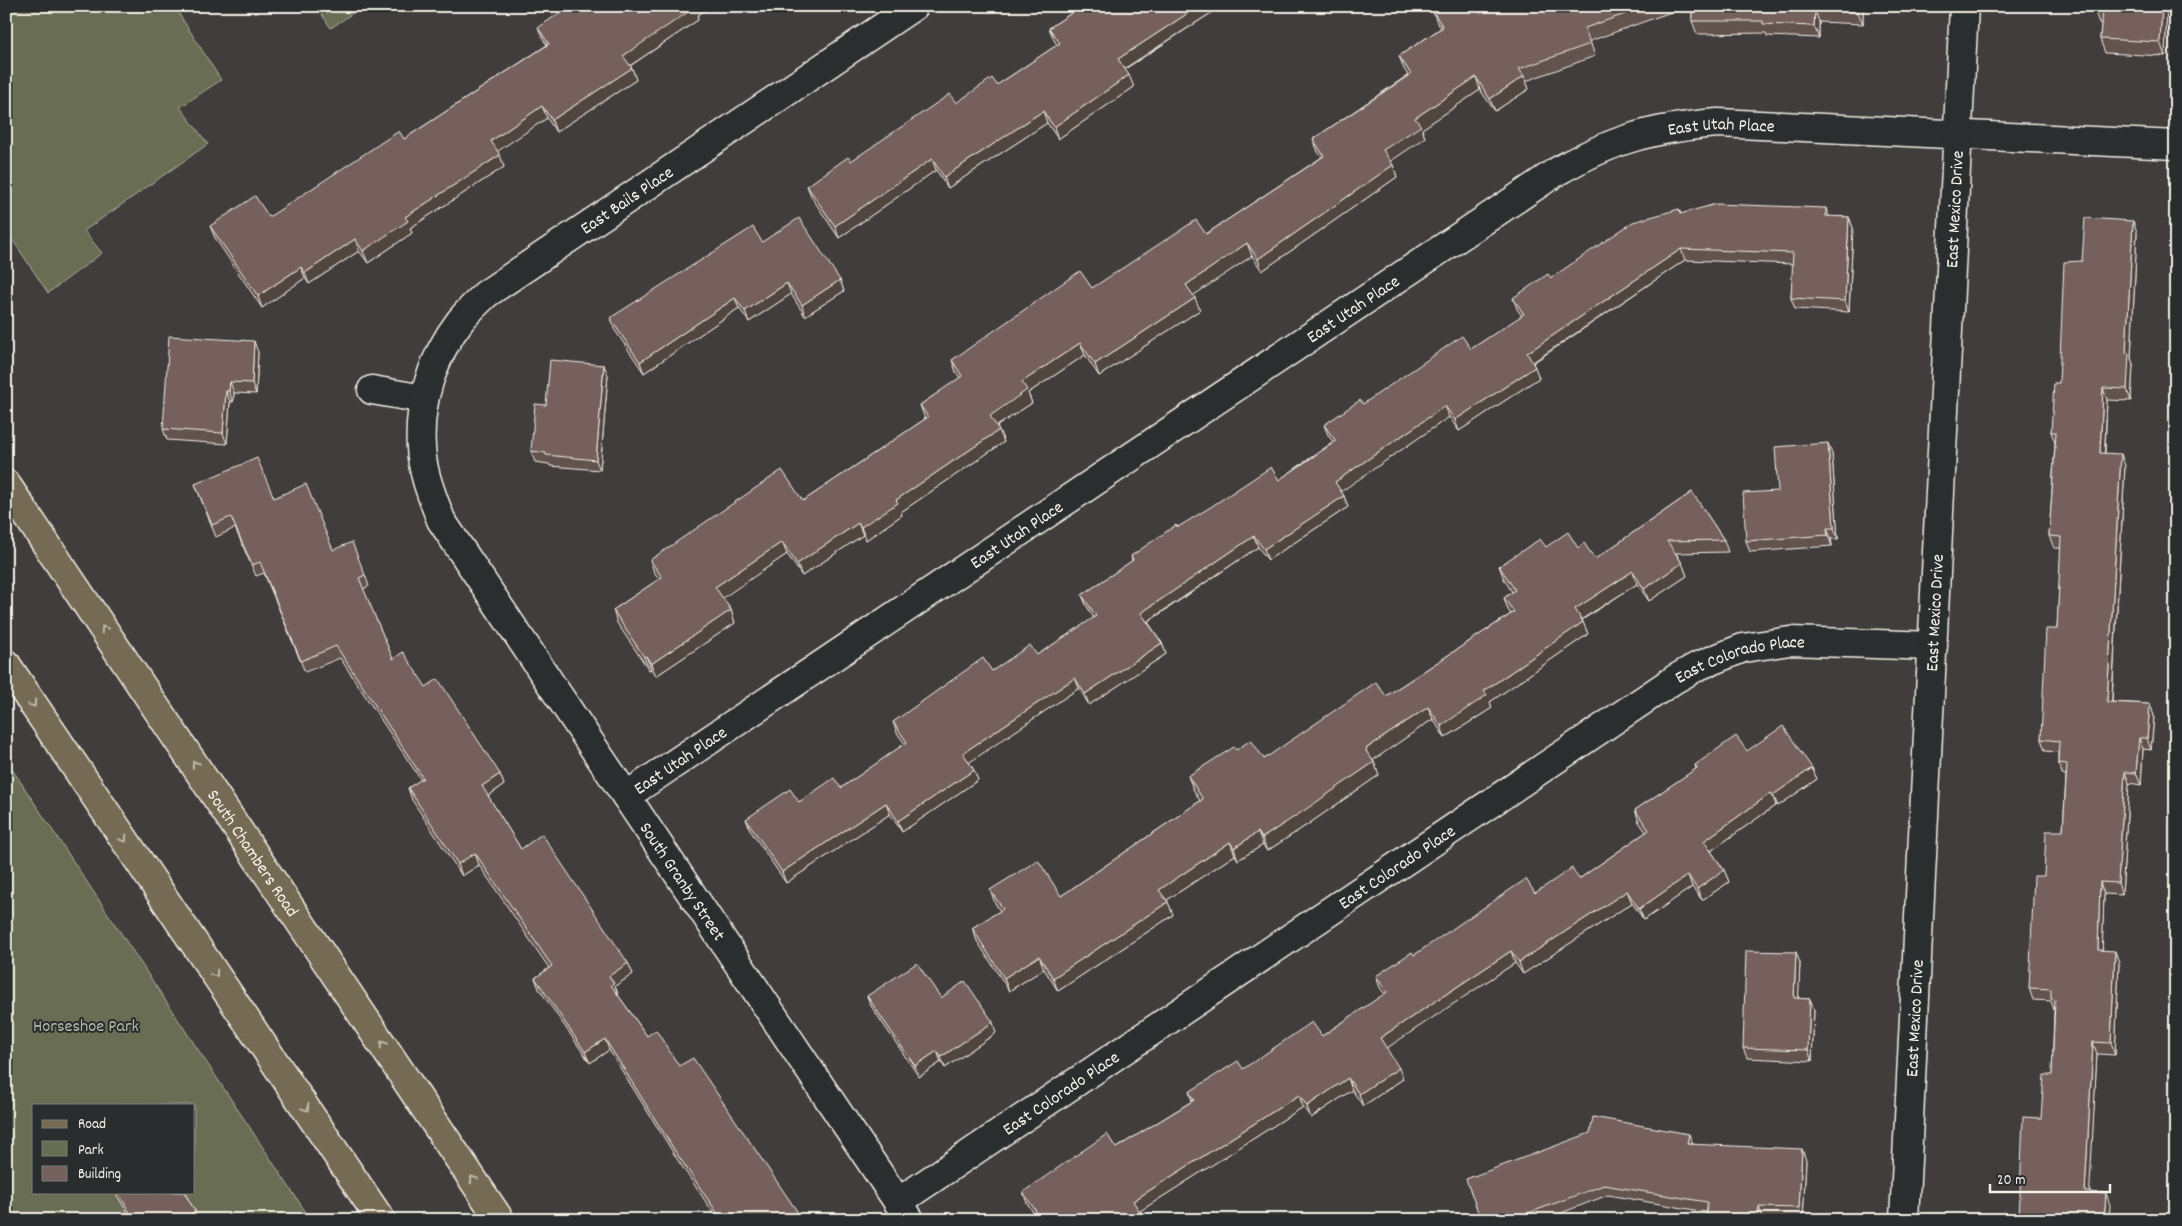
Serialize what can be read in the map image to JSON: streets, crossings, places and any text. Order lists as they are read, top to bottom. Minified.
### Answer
{"streets":{"main road":["South Chambers Road"],"street":["East Utah Place","East Bails Place","East Mexico Drive","East Colorado Place","South Granby Street"]},"crossings":[["East Utah Place","East Mexico Drive"],["East Utah Place","South Granby Street"],["East Bails Place","South Granby Street"],["East Mexico Drive","East Colorado Place"],["East Colorado Place","South Granby Street"]],"parks":["Horseshoe Park"],"legend":["Road","Park","Building"],"scale_bar":"20 m"}
